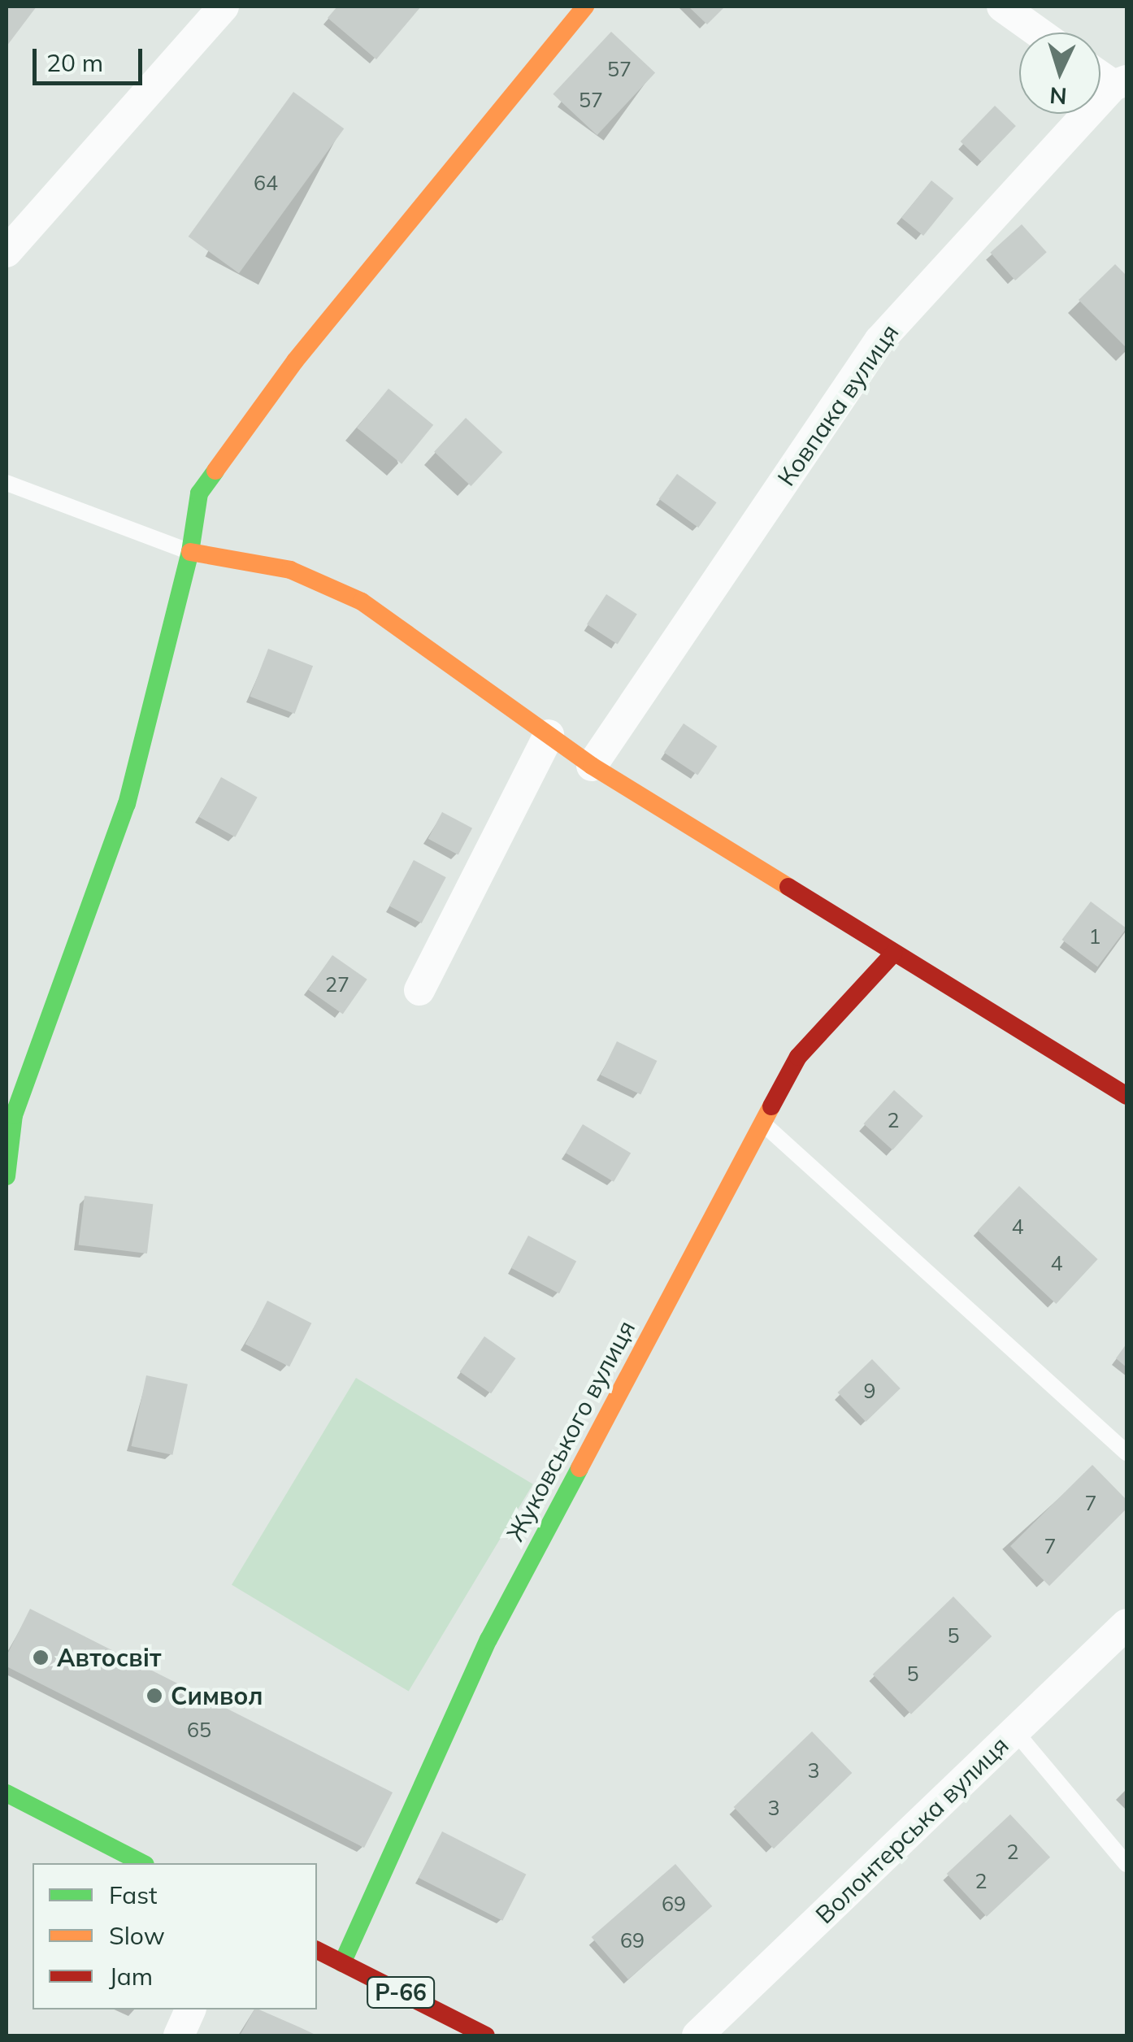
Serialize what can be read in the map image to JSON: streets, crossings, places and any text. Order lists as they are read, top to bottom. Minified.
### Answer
{"streets":{"street":["Ковпака вулиця","Жуковського вулиця","Волонтерська вулиця","Р-66"]},"crossings":[["Жуковського вулиця","Р-66"]],"places":["Автосвіт","Символ"],"house_numbers":["57","57","64","1","27","2","4","4","9","7","7","5","5","65","3","3","2","2","69","69"],"legend":["Fast","Slow","Jam"],"scale_bar":"20 m","north":"bottom"}
